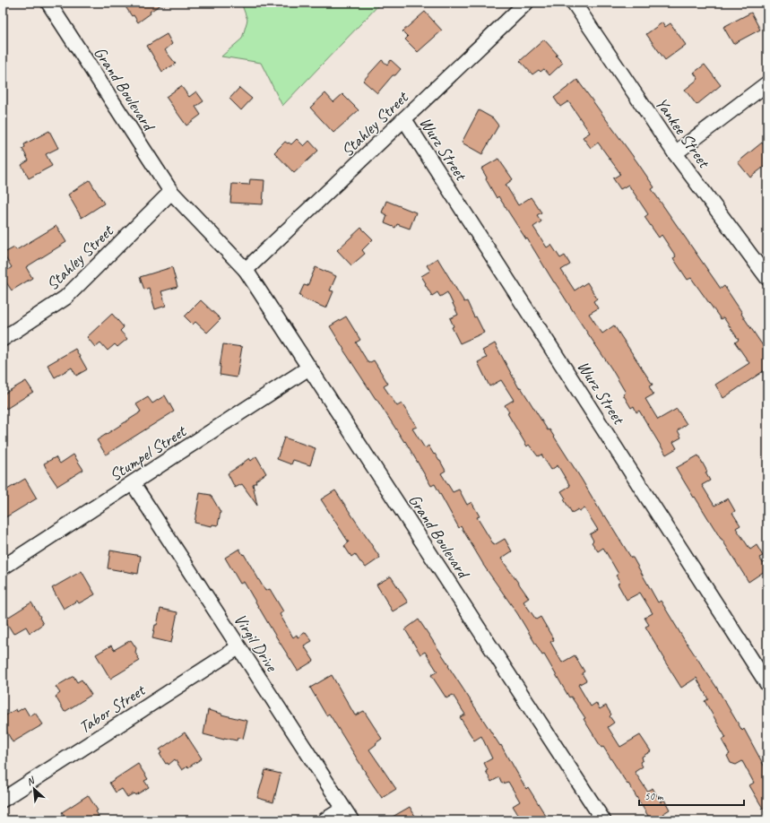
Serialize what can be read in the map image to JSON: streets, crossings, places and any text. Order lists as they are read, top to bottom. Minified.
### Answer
{"streets":{"street":["Grand Boulevard","Stahley Street","Yankee Street","Wurz Street","Stumpel Street","Virgil Drive","Tabor Street"]},"crossings":[["Grand Boulevard","Stahley Street"],["Grand Boulevard","Stumpel Street"],["Stahley Street","Wurz Street"],["Stumpel Street","Virgil Drive"],["Virgil Drive","Tabor Street"]],"scale_bar":"50 m","north":"top left"}
